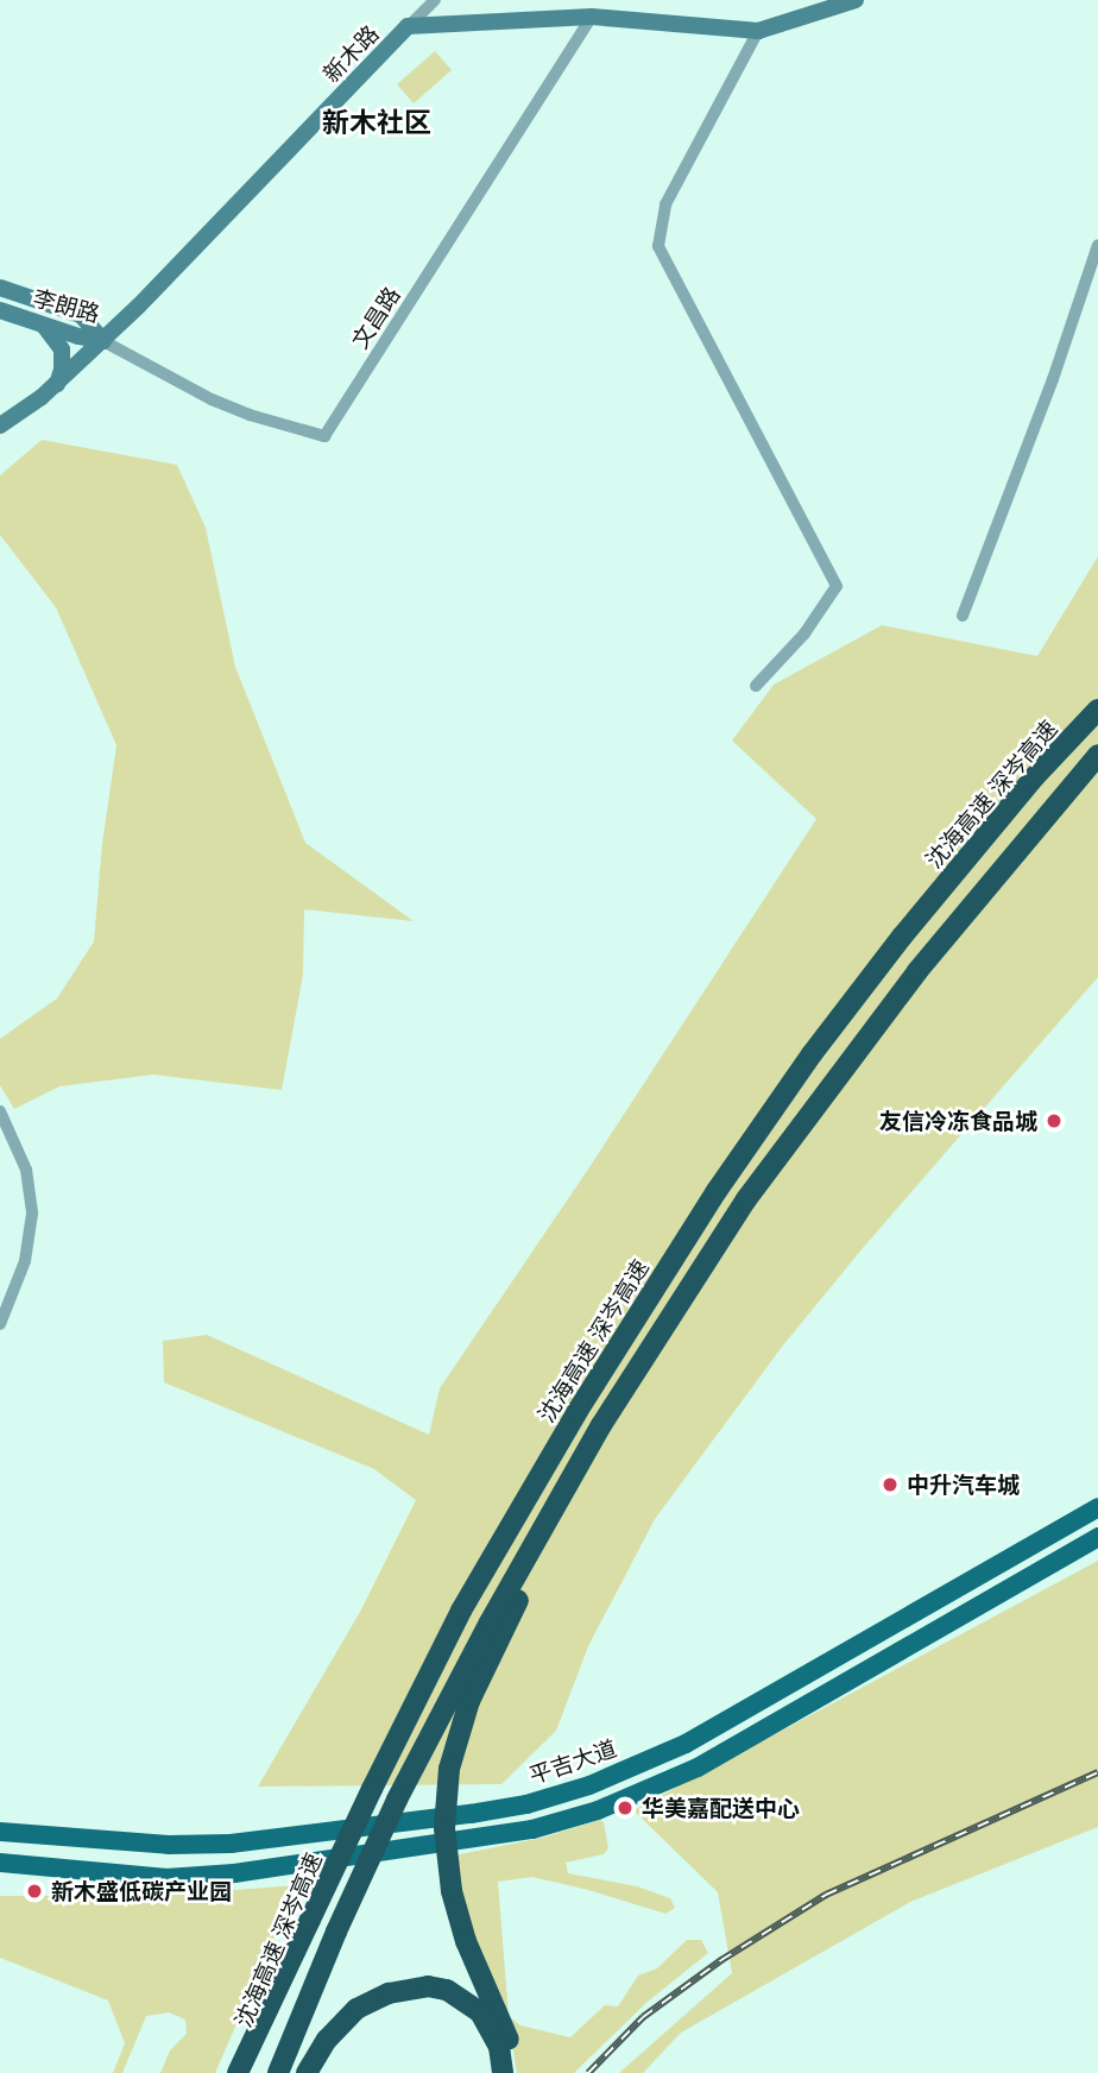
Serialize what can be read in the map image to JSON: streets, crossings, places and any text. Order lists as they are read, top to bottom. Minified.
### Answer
{"streets":{"highway":["沈海高速 深岑高速"],"main road":["平吉大道"],"street":["新木路","李朗路","文昌路"]},"crossings":[["新木路","李朗路"],["新木路","文昌路"],["李朗路","文昌路"]],"districts":["新木社区"],"places":["友信冷冻食品城","中升汽车城","华美嘉配送中心","新木盛低碳产业园"]}
